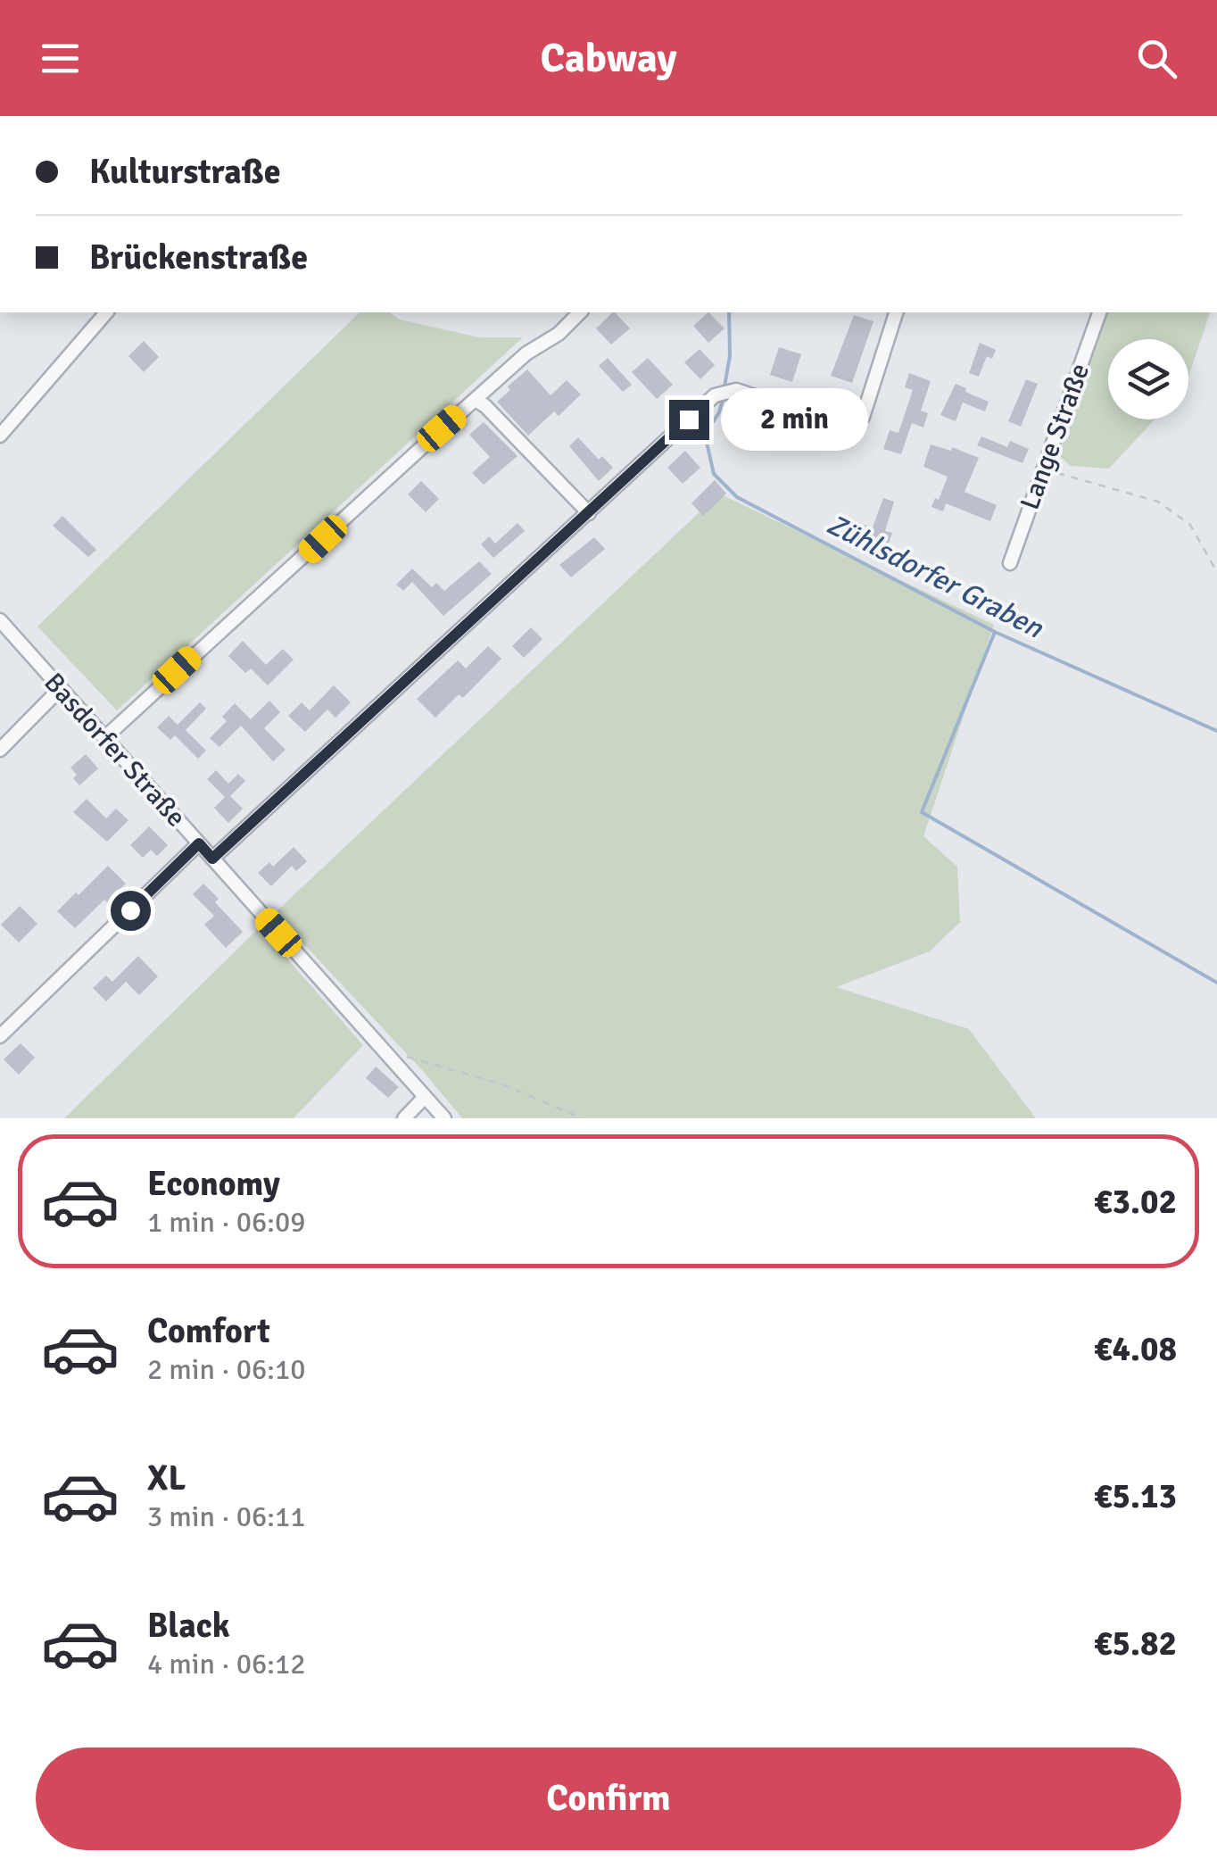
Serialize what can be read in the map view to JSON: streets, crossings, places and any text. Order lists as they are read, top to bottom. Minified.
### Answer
{"streets":{"street":["Lange Straße","Basdorfer Straße"]},"water":["Zühlsdorfer Graben"],"page":{"header":"Cabway","banner":["Kulturstraße","Brückenstraße"],"bubble":"2 min","list":[{"name":"Economy","note":"1 min · 06:09","value":"€3.02"},{"name":"Comfort","note":"2 min · 06:10","value":"€4.08"},{"name":"XL","note":"3 min · 06:11","value":"€5.13"},{"name":"Black","note":"4 min · 06:12","value":"€5.82"}],"buttons":"Confirm"}}
